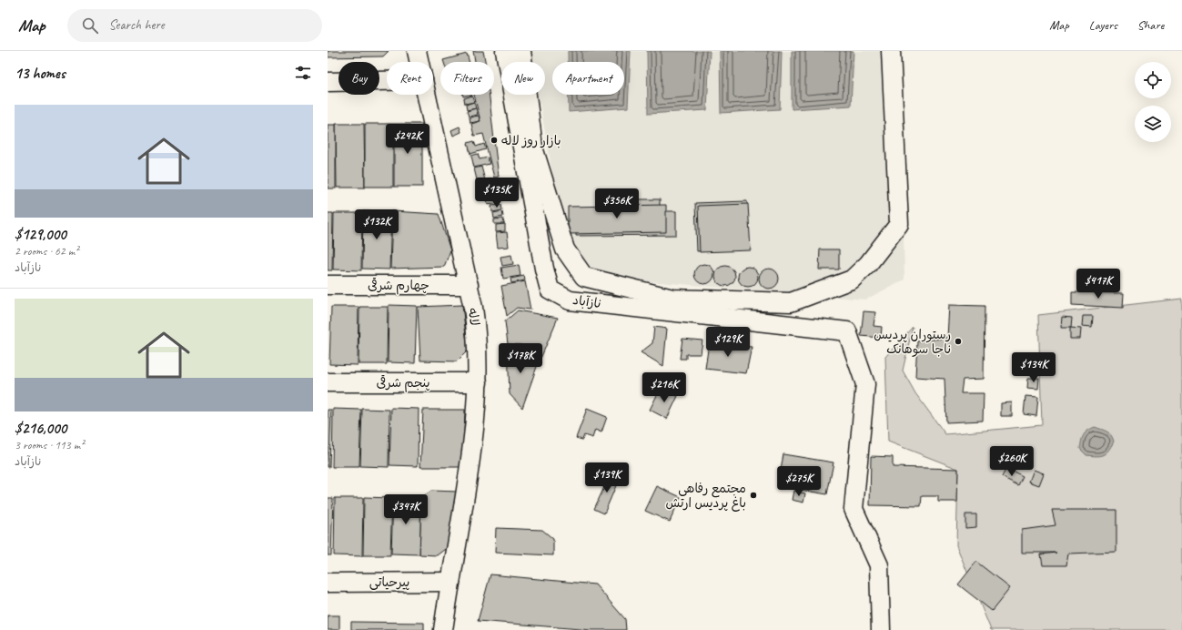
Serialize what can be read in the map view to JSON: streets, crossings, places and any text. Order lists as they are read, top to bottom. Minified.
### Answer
{"streets":{"street":["چهارم شرقی","نازآباد","لاله","پنجم شرقی","پیرحیاتی"]},"crossings":[["چهارم شرقی","لاله"],["لاله","پنجم شرقی"],["لاله","پیرحیاتی"]],"places":["بازار روز لاله","رستوران پردیس ناجا سوهانک","مجتمع رفاهی باغ پردیس ارتش"],"page":{"header":"Map","search":"Search here","nav":["Map","Layers","Share"],"heading":"13 homes","chip":["Buy","Rent","Filters","New","Apartment"],"list":[{"name":"$129,000","note":"2 rooms · 62 m² · نازآباد"},{"name":"$216,000","note":"3 rooms · 113 m² · نازآباد"}],"price":["$242K","$135K","$356K","$132K","$417K","$129K","$178K","$134K","$216K","$260K","$139K","$275K","$347K"]}}
